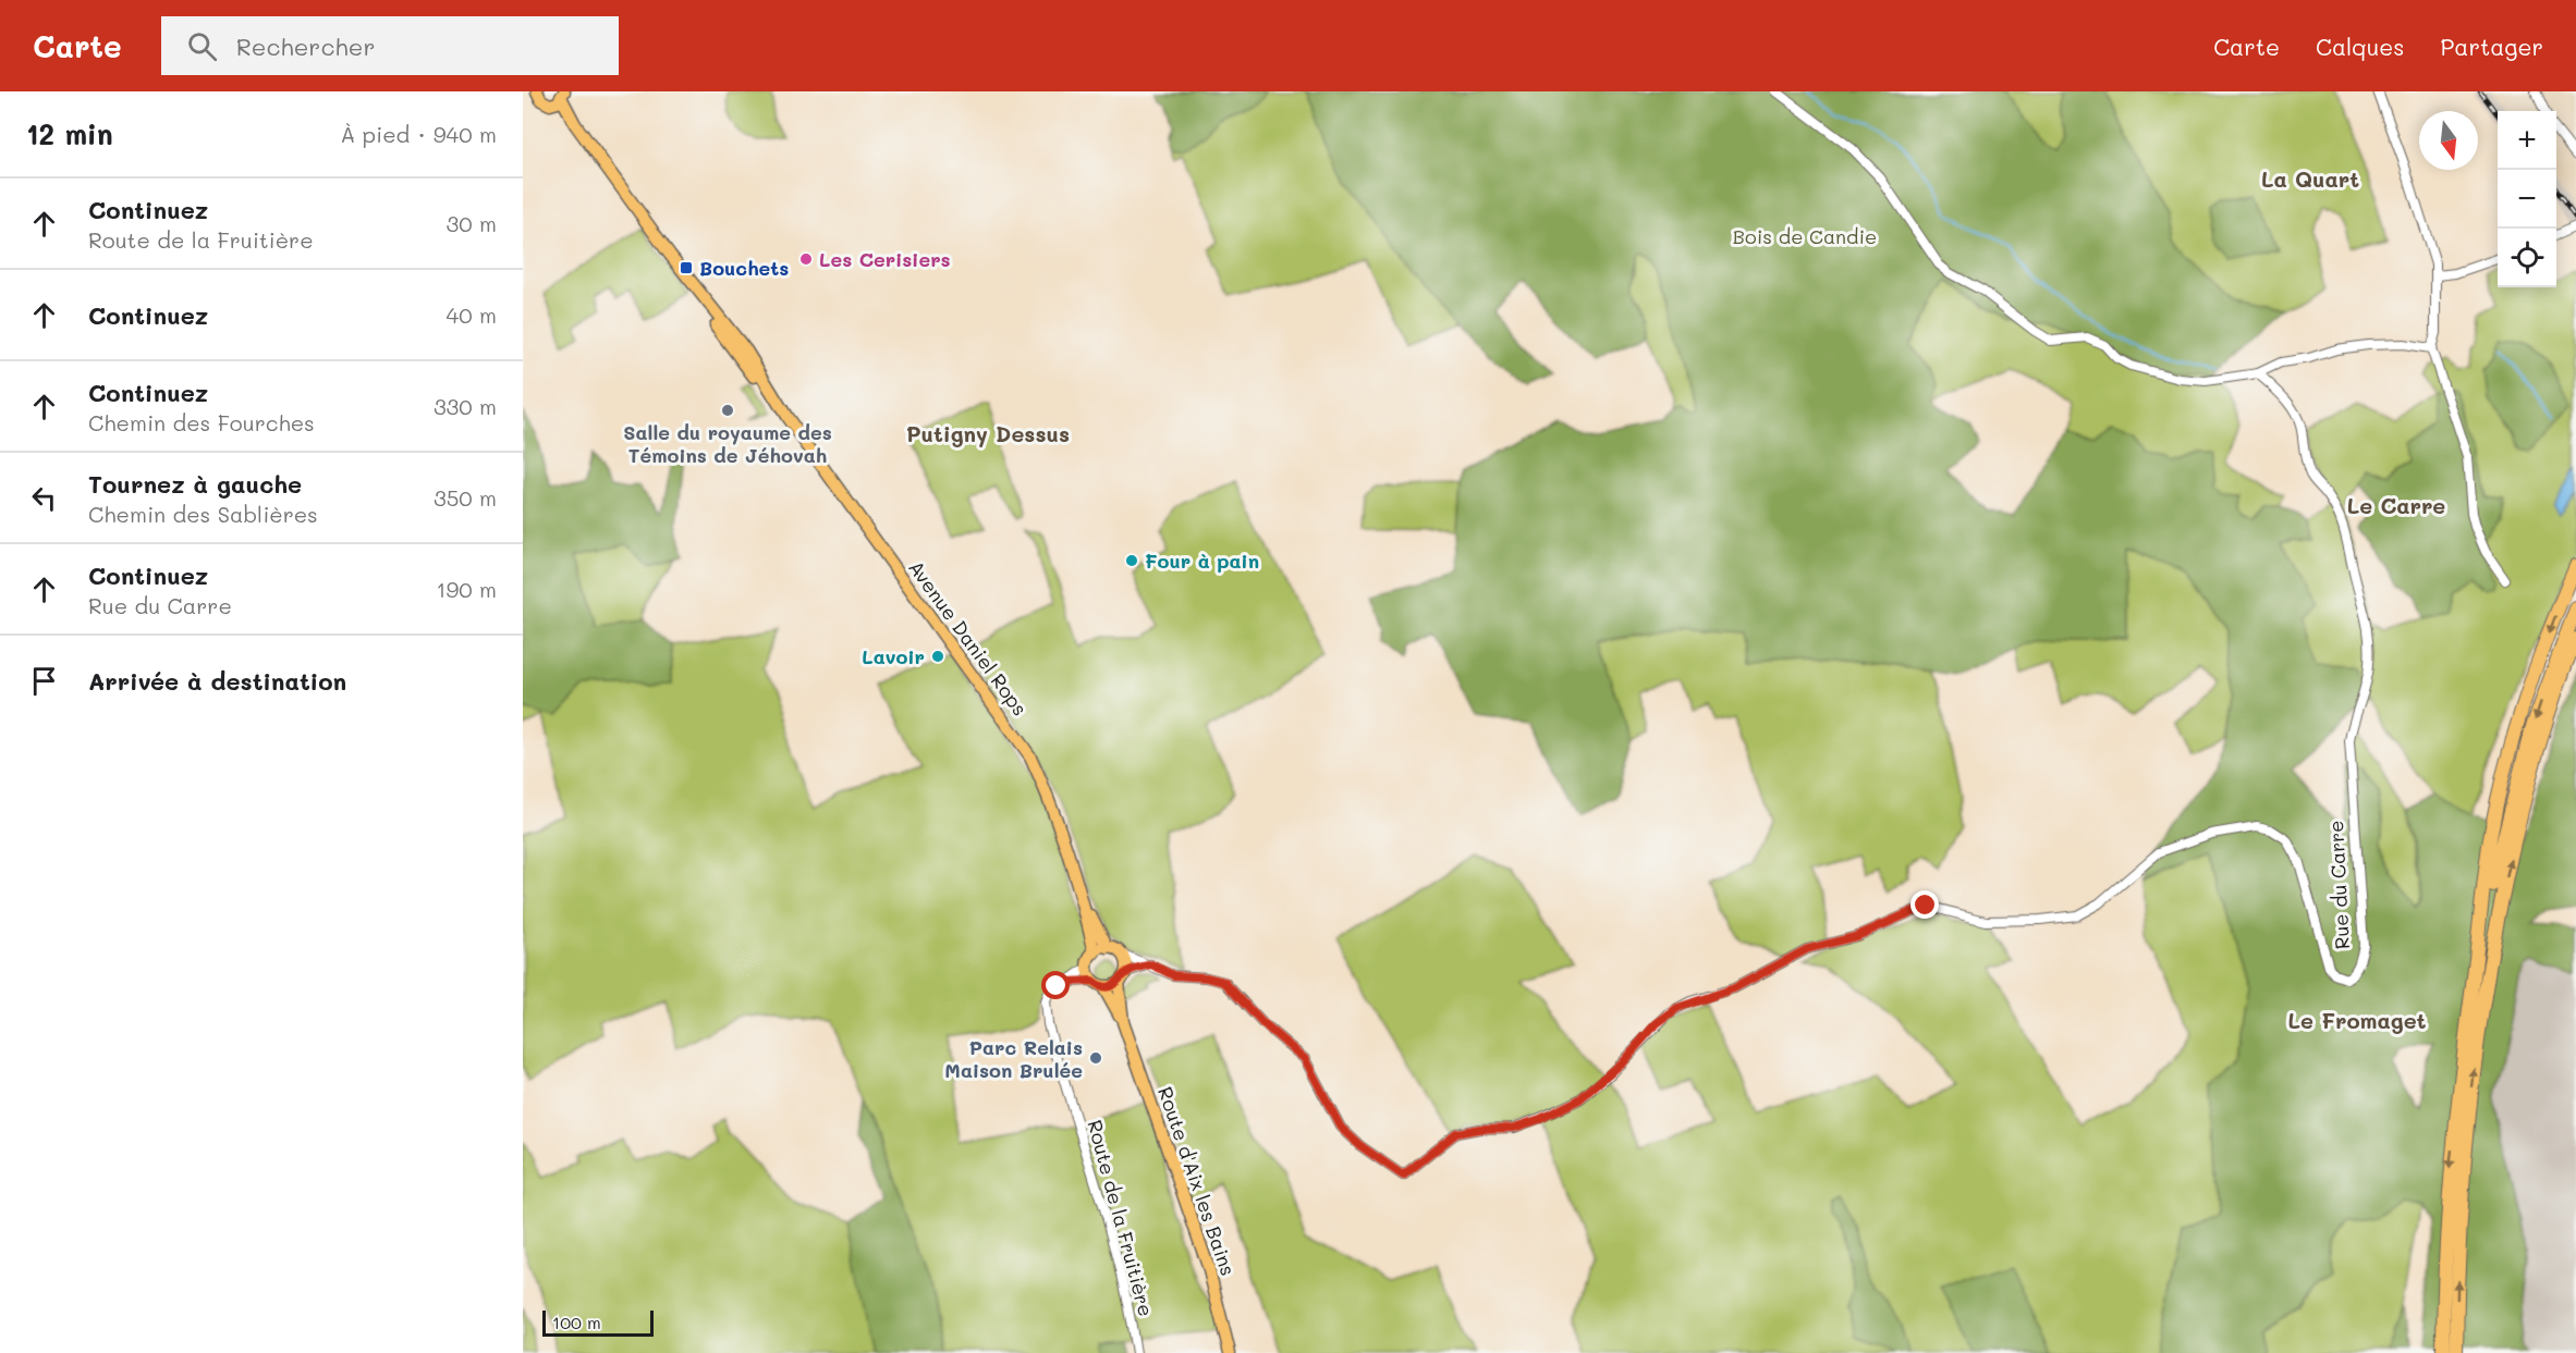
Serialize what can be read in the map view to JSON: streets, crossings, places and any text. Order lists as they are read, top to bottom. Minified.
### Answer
{"streets":{"main road":["Avenue Daniel Rops","Route d'Aix les Bains"],"street":["Rue du Carre","Route de la Fruitière"]},"crossings":[["Avenue Daniel Rops","Route d'Aix les Bains"],["Avenue Daniel Rops","Route de la Fruitière"],["Route d'Aix les Bains","Route de la Fruitière"]],"districts":["La Quart","Putigny Dessus","Le Carre","Le Fromaget"],"parks":["Bois de Candie"],"places":{"other":["Les Cerisiers","Salle du royaume des Témoins de Jéhovah","Four à pain","Lavoir","Parc Relais Maison Brulée"],"transit":["Bouchets"]},"scale_bar":"100 m","north":"bottom","page":{"header":"Carte","search":"Rechercher","nav":["Carte","Calques","Partager"],"heading":["12 min","À pied · 940 m"],"map_buttons":["+","−"],"list":[["Continuez","Route de la Fruitière","30 m"],["Continuez","40 m"],["Continuez","Chemin des Fourches","330 m"],["Tournez à gauche","Chemin des Sablières","350 m"],["Continuez","Rue du Carre","190 m"],"Arrivée à destination"],"scale":"100 m"}}
